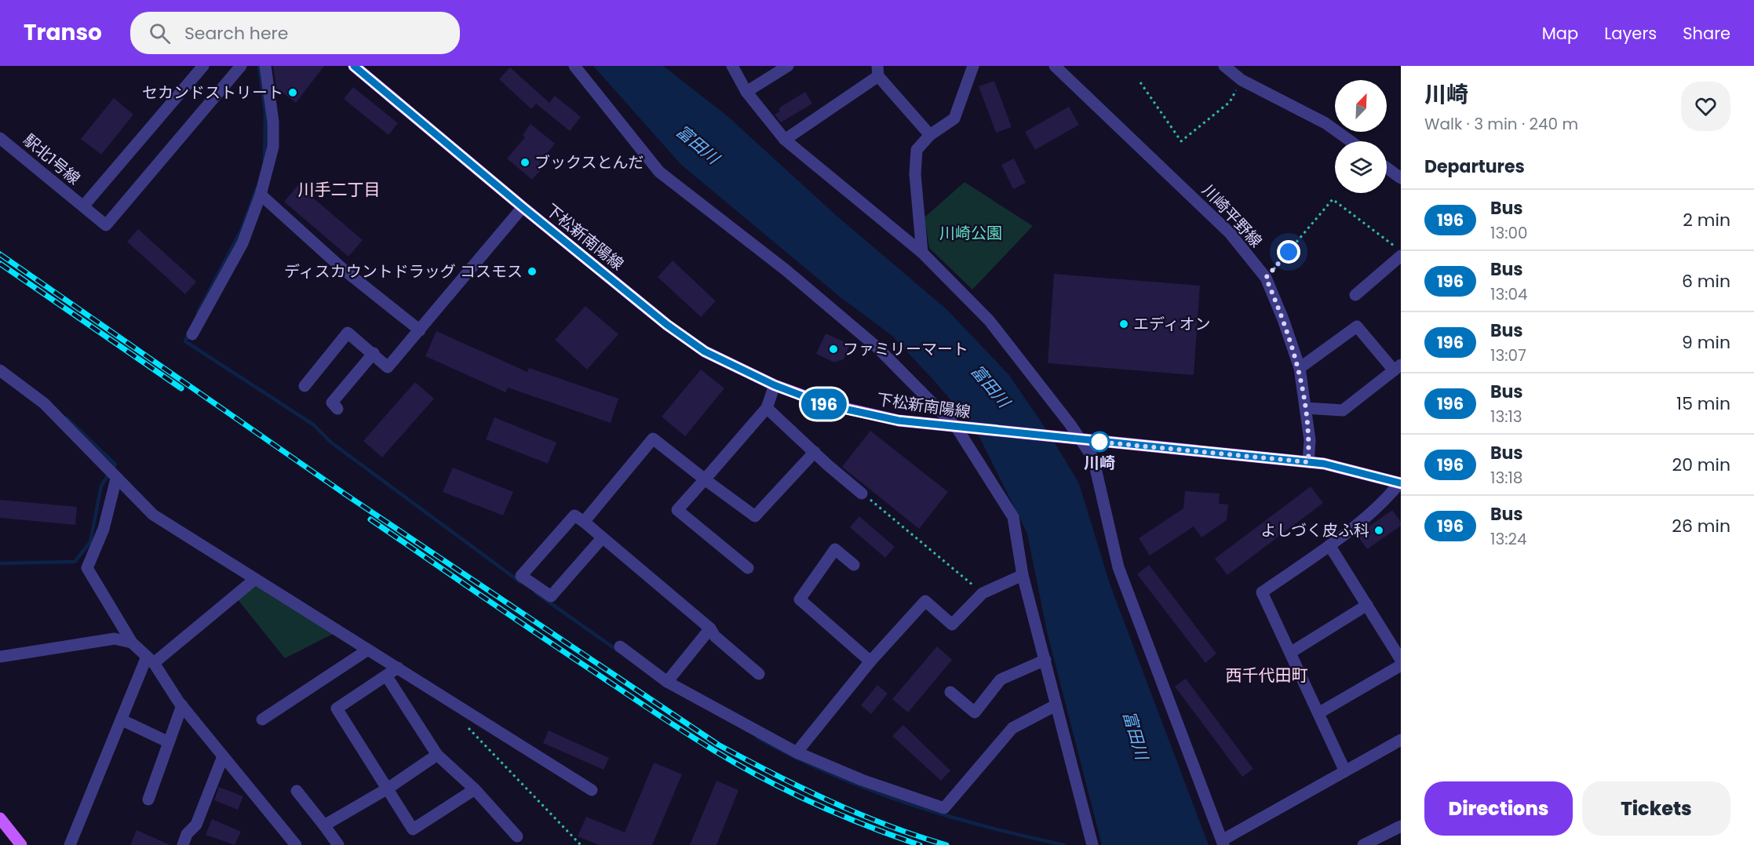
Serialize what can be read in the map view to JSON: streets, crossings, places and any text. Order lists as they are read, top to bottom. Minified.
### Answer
{"streets":{"main road":["下松新南陽線"],"street":["駅北1号線","川崎平野線"]},"crossings":[["川崎平野線","下松新南陽線"]],"districts":["川手二丁目","西千代田町"],"water":["富田川"],"parks":["川崎公園"],"places":["セカンドストリート","ブックスとんだ","ディスカウントドラッグ コスモス","エディオン","ファミリーマート","川崎","よしづく皮ふ科"],"lines":["bus line 196"],"north":"top right","page":{"header":"Transo","search":"Search here","nav":["Map","Layers","Share"],"on_map":"196","heading":[["川崎","Walk · 3 min · 240 m"],"Departures"],"list":[{"mark":"196","name":"Bus","note":"13:00","value":"2 min"},{"mark":"196","name":"Bus","note":"13:04","value":"6 min"},{"mark":"196","name":"Bus","note":"13:07","value":"9 min"},{"mark":"196","name":"Bus","note":"13:13","value":"15 min"},{"mark":"196","name":"Bus","note":"13:18","value":"20 min"},{"mark":"196","name":"Bus","note":"13:24","value":"26 min"}],"buttons":["Directions","Tickets"]}}
